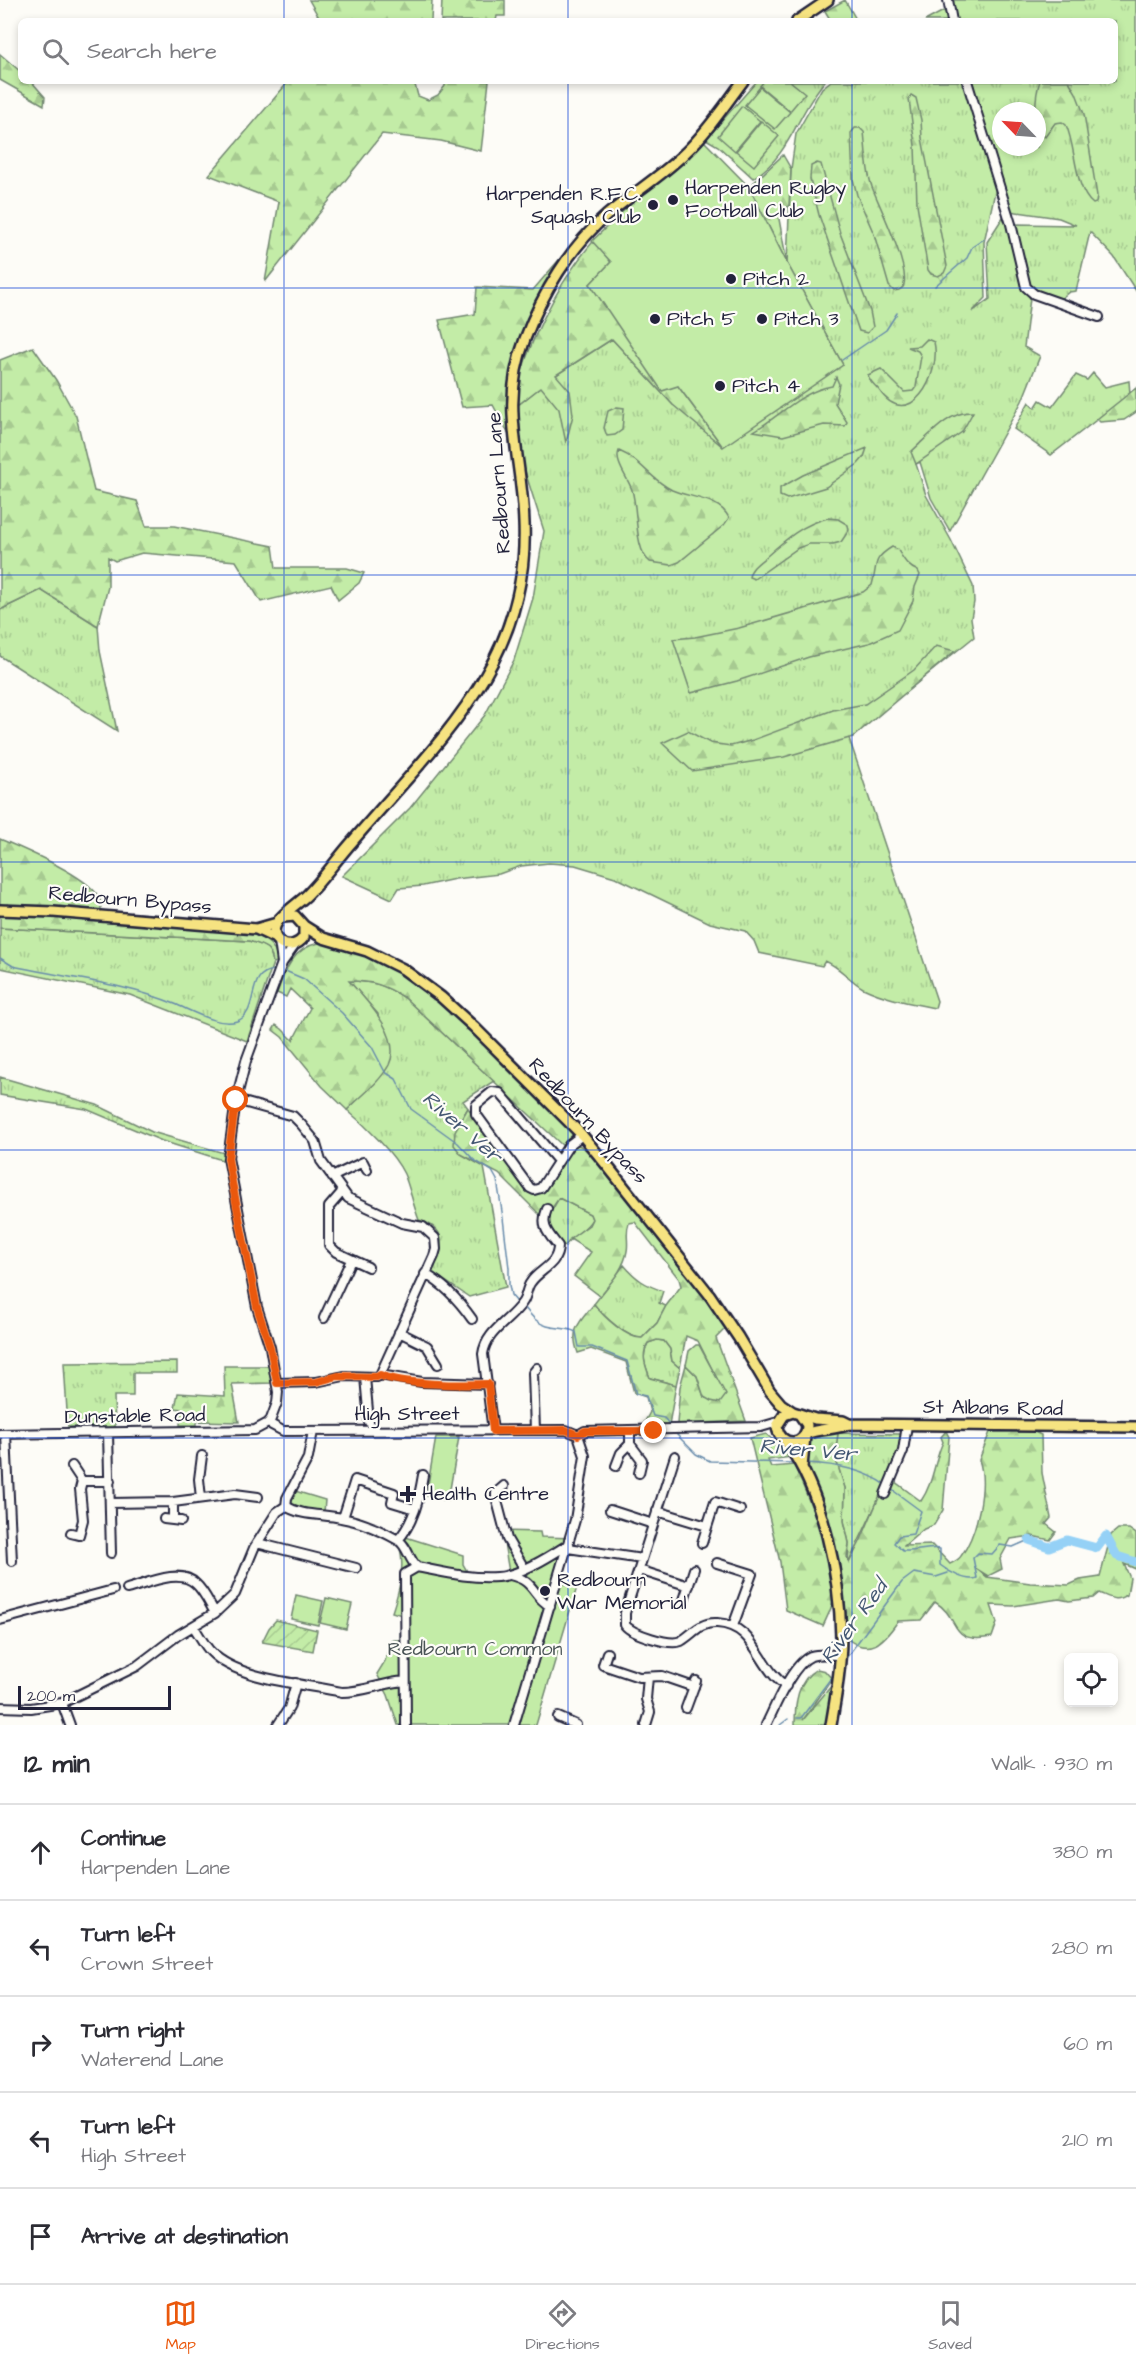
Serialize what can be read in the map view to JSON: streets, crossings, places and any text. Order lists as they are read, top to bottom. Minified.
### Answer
{"streets":{"main road":["Redbourn Lane","Redbourn Bypass","St Albans Road"],"street":["High Street","Dunstable Road"]},"crossings":[["Redbourn Lane","Redbourn Bypass"],["Redbourn Bypass","St Albans Road"],["Redbourn Bypass","High Street"],["St Albans Road","High Street"],["High Street","Dunstable Road"]],"water":["River Ver","River Red"],"parks":["Redbourn Common"],"places":{"other":["Harpenden Rugby Football Club","Harpenden R.F.C. Squash Club","Pitch 2","Pitch 5","Pitch 3","Pitch 4","Redbourn War Memorial"],"health":["Health Centre"]},"scale_bar":"200 m","north":"top left","page":{"search":"Search here","scale":"200 m","heading":["12 min","Walk · 930 m"],"list":[["Continue","Harpenden Lane","380 m"],["Turn left","Crown Street","280 m"],["Turn right","Waterend Lane","60 m"],["Turn left","High Street","210 m"],"Arrive at destination"],"nav":["Map","Directions","Saved"]}}
